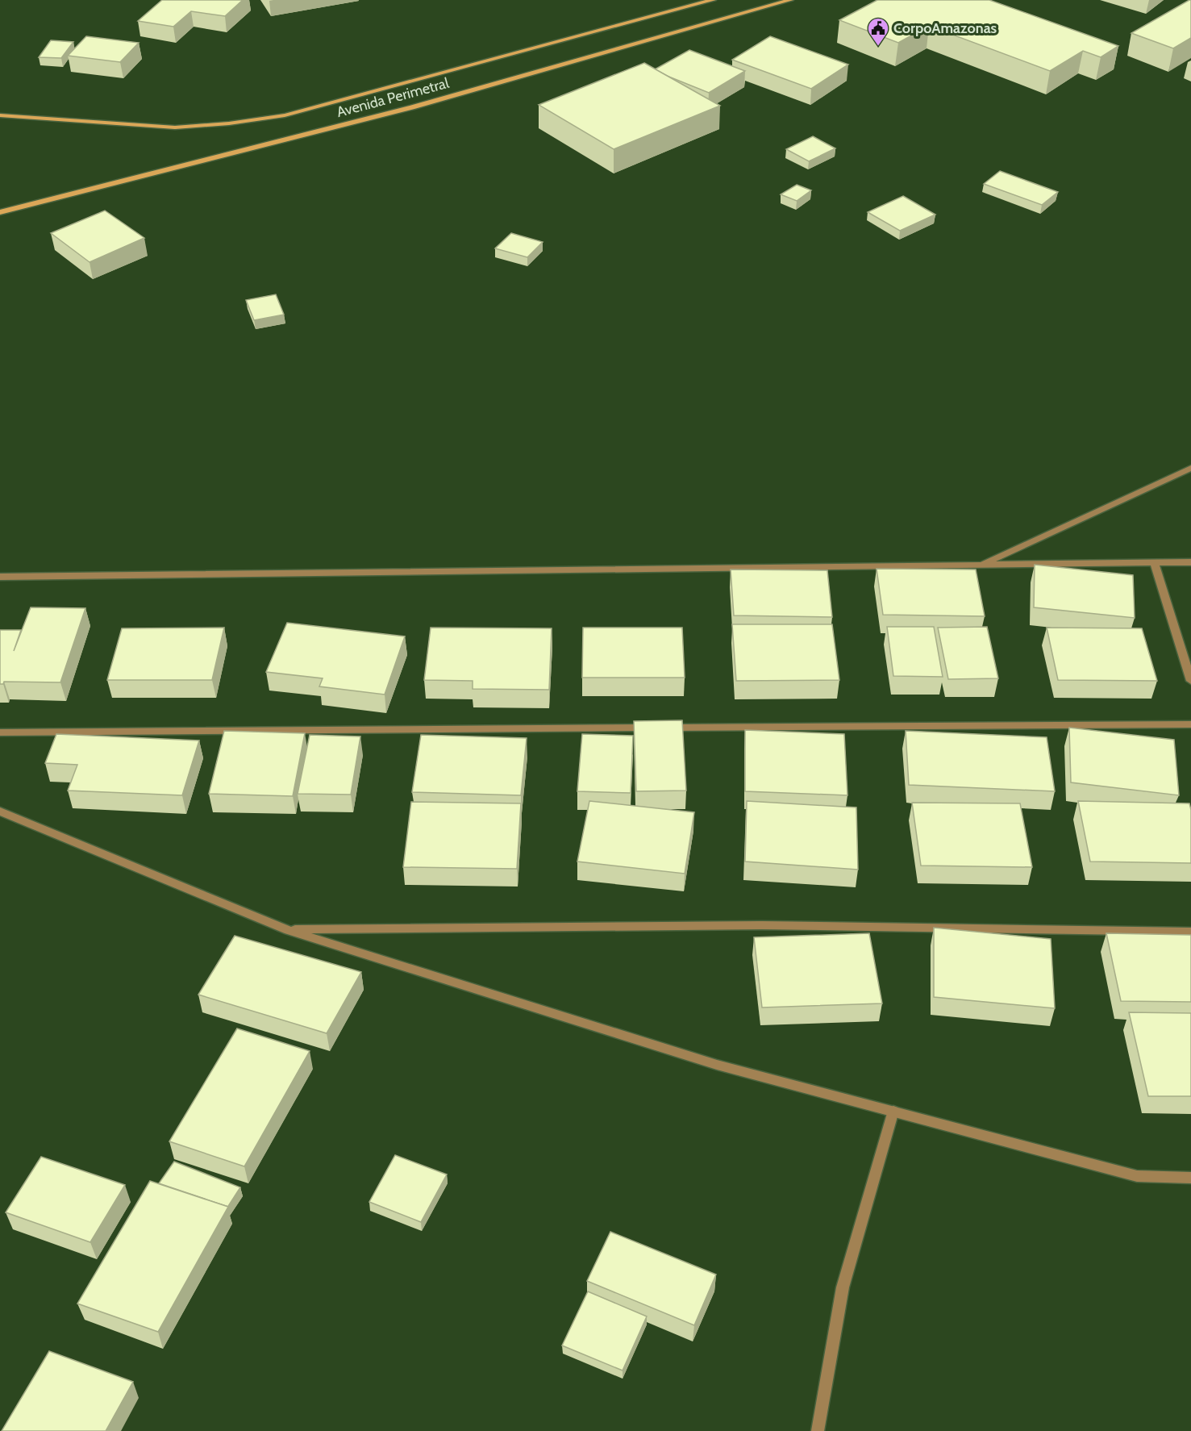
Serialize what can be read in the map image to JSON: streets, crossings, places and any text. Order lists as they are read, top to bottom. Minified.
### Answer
{"streets":{"main road":["Avenida Perimetral"]},"places":{"public building":["CorpoAmazonas"]}}
